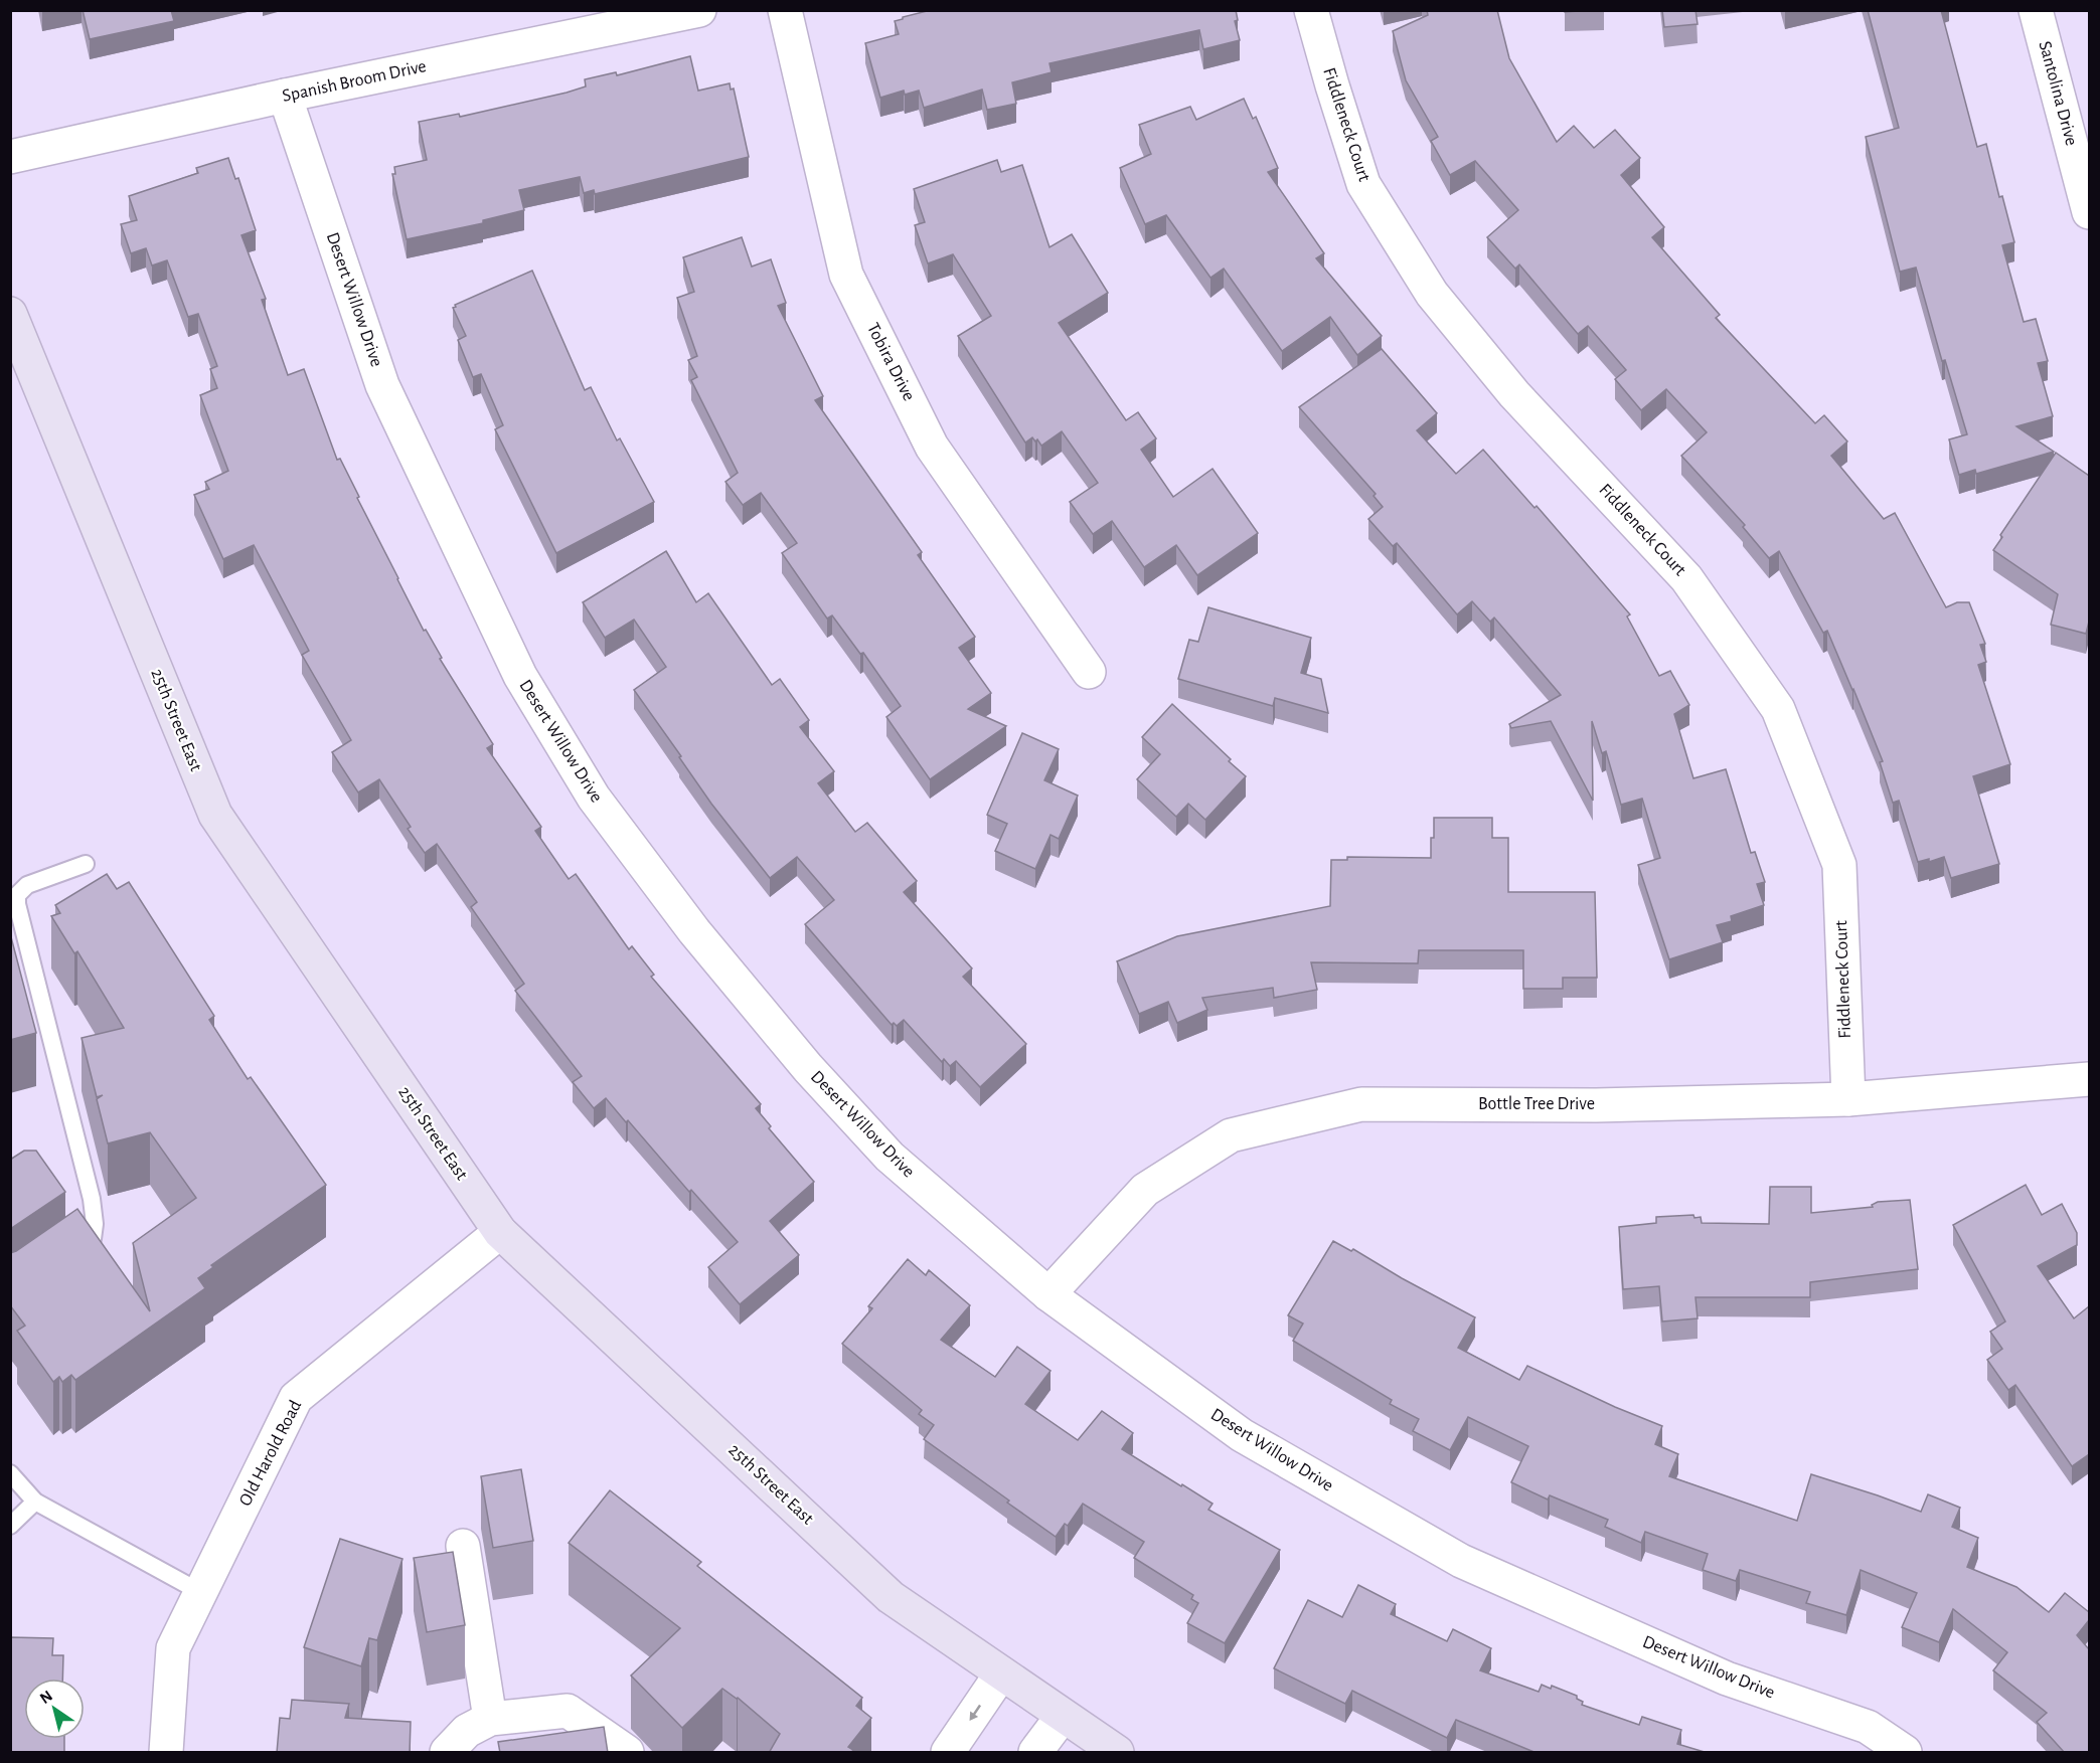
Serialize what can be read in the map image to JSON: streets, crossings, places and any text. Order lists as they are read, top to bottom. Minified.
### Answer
{"streets":{"main road":["25th Street East"],"street":["Spanish Broom Drive","Santolina Drive","Fiddleneck Court","Desert Willow Drive","Tobira Drive","Bottle Tree Drive","Old Harold Road"]},"crossings":[["Spanish Broom Drive","Desert Willow Drive"],["Fiddleneck Court","Bottle Tree Drive"],["Desert Willow Drive","Bottle Tree Drive"],["25th Street East","Old Harold Road"]],"north":"top left"}
